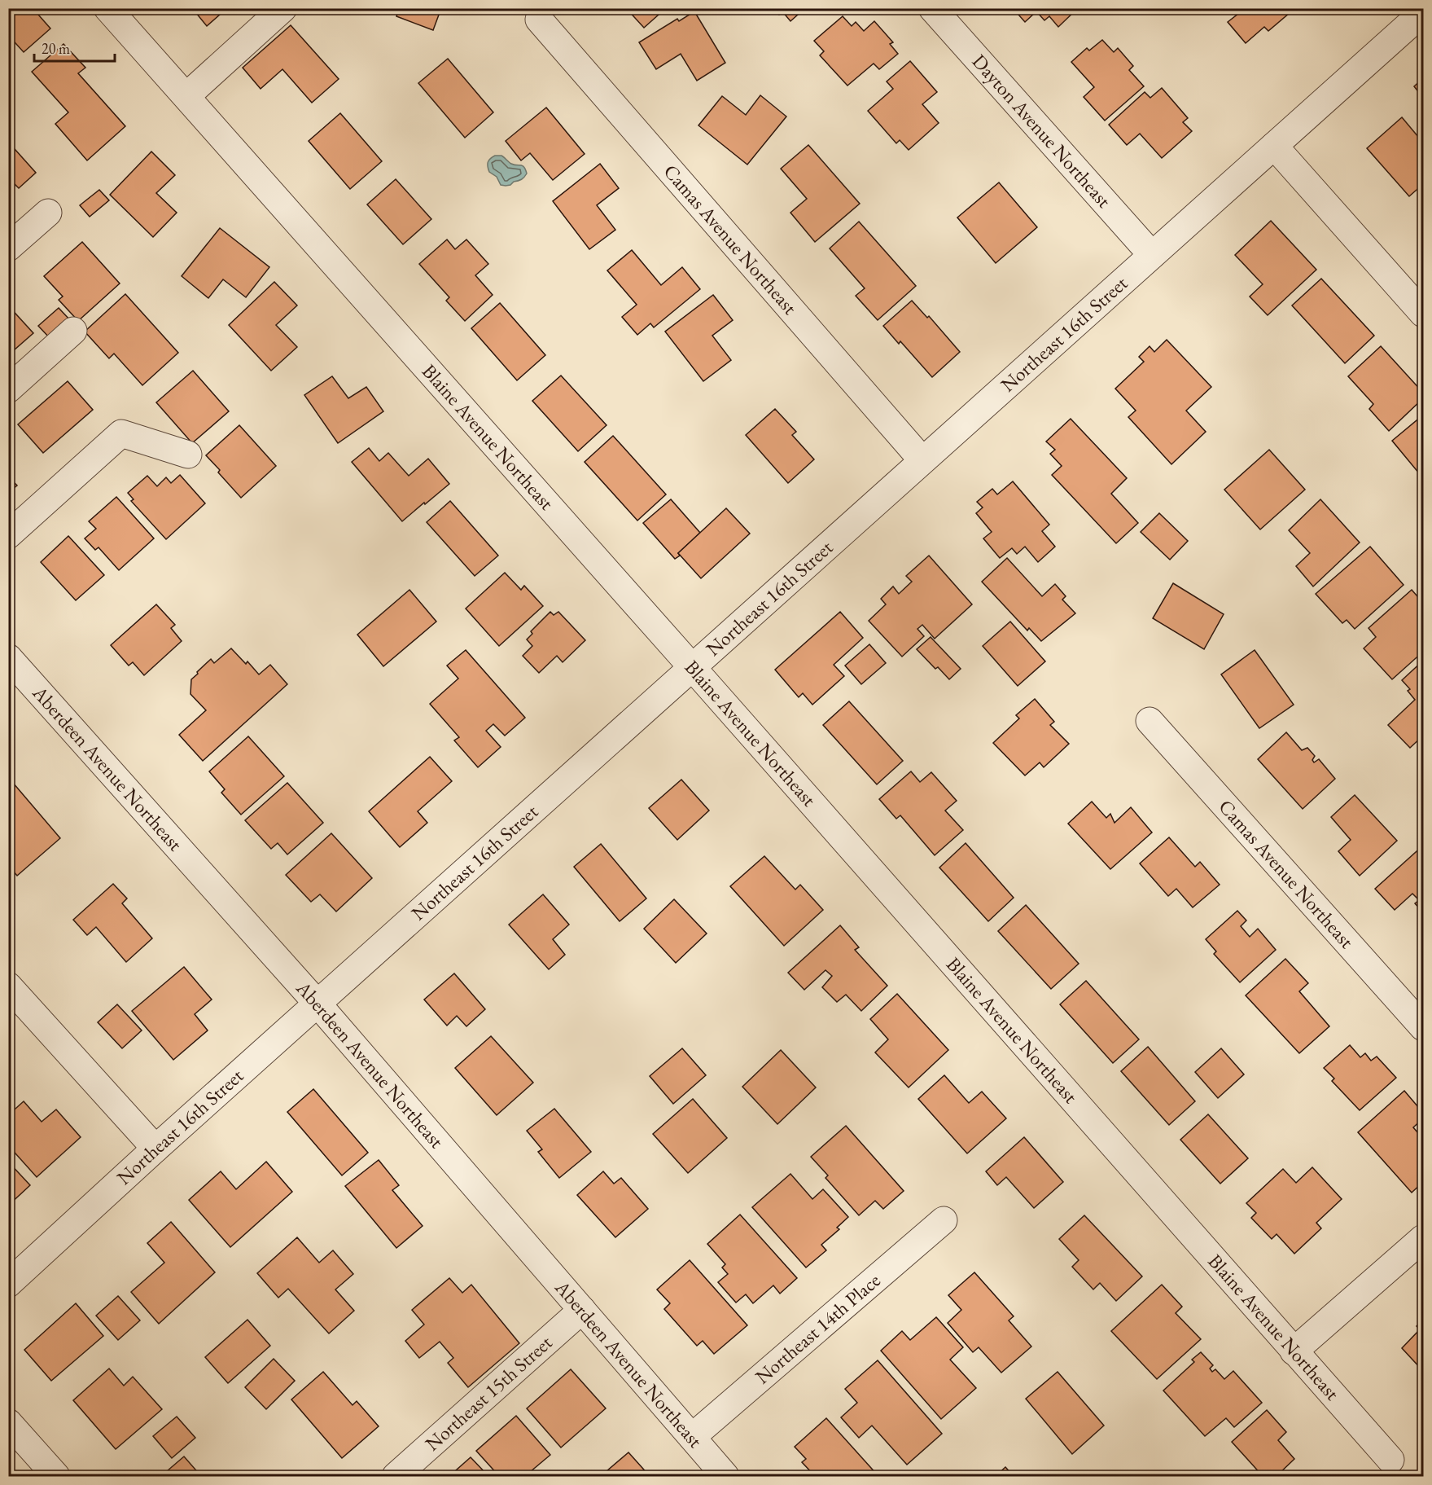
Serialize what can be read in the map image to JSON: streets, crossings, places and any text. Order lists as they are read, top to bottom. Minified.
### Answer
{"streets":{"street":["Dayton Avenue Northeast","Camas Avenue Northeast","Northeast 16th Street","Blaine Avenue Northeast","Aberdeen Avenue Northeast","Northeast 14th Place","Northeast 15th Street"]},"crossings":[["Dayton Avenue Northeast","Northeast 16th Street"],["Camas Avenue Northeast","Northeast 16th Street"],["Northeast 16th Street","Blaine Avenue Northeast"],["Northeast 16th Street","Aberdeen Avenue Northeast"],["Aberdeen Avenue Northeast","Northeast 14th Place"],["Aberdeen Avenue Northeast","Northeast 15th Street"]],"scale_bar":"20 m"}
